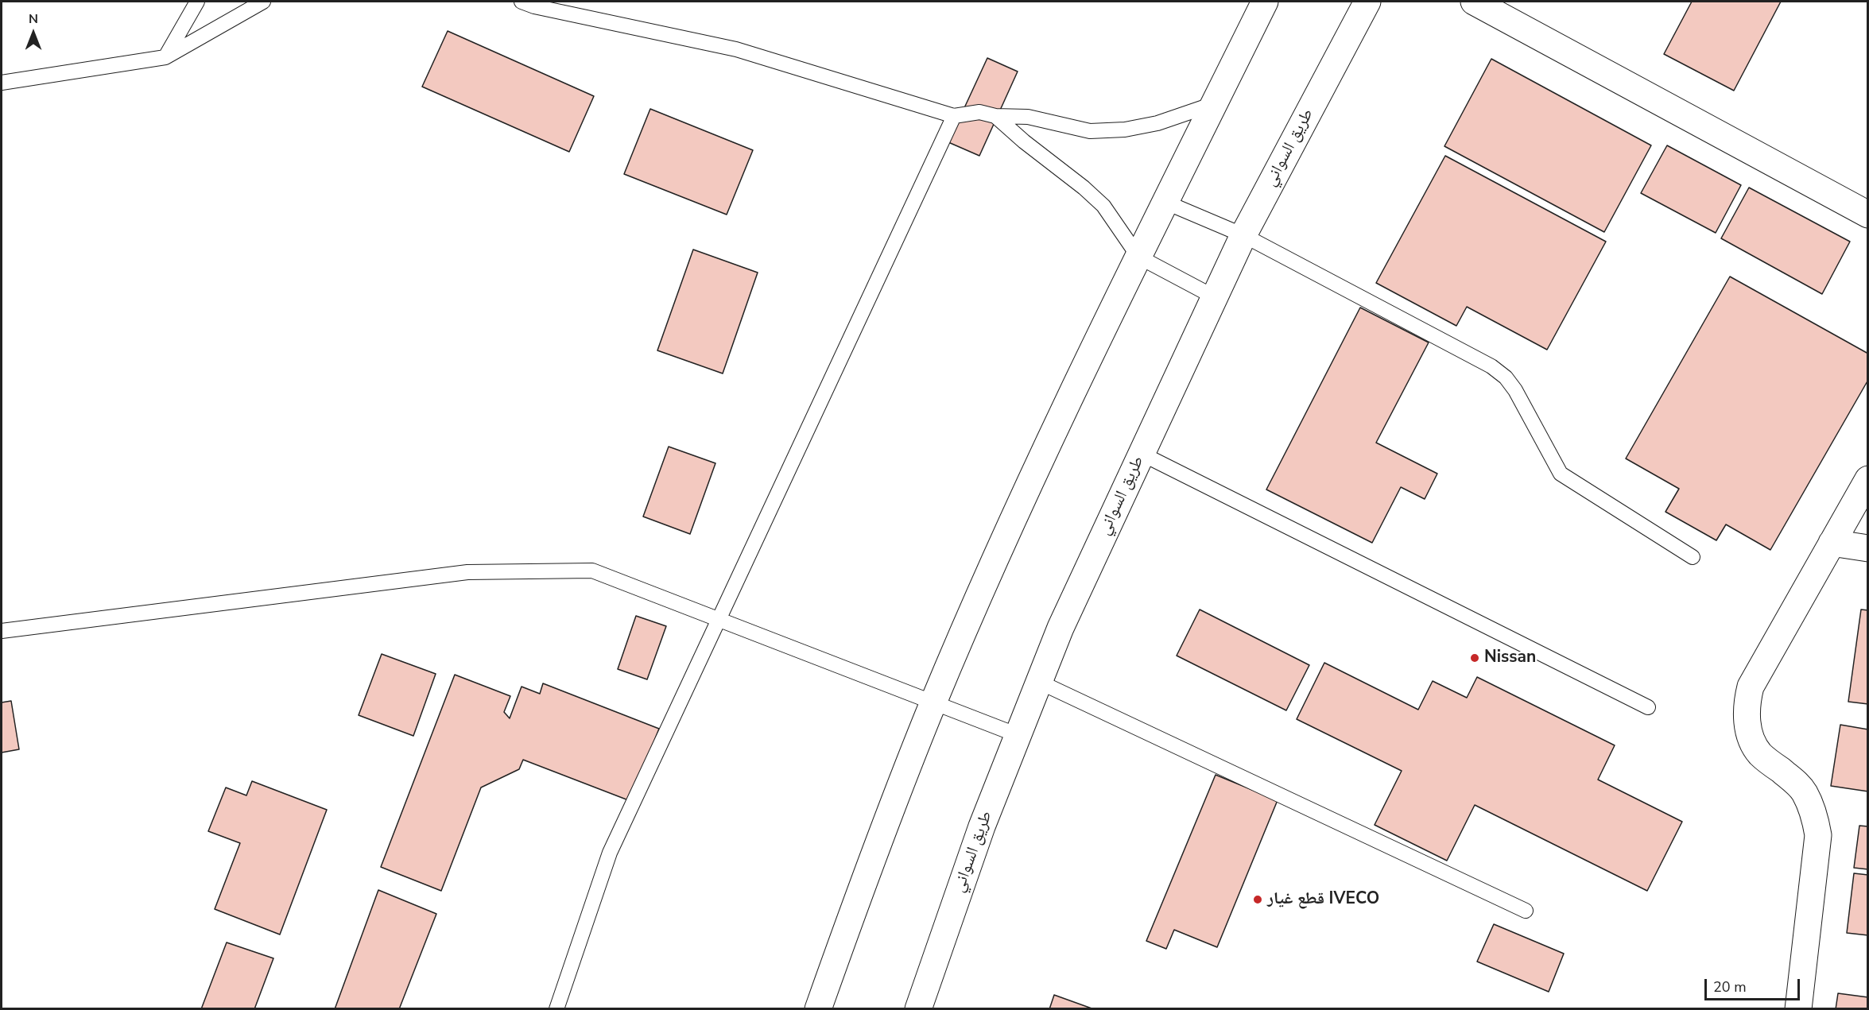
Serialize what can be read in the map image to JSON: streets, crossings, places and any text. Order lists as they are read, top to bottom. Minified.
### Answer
{"streets":{"main road":["طريق السواني"]},"places":["Nissan","قطع غيار IVECO"],"scale_bar":"20 m","north":"top"}
